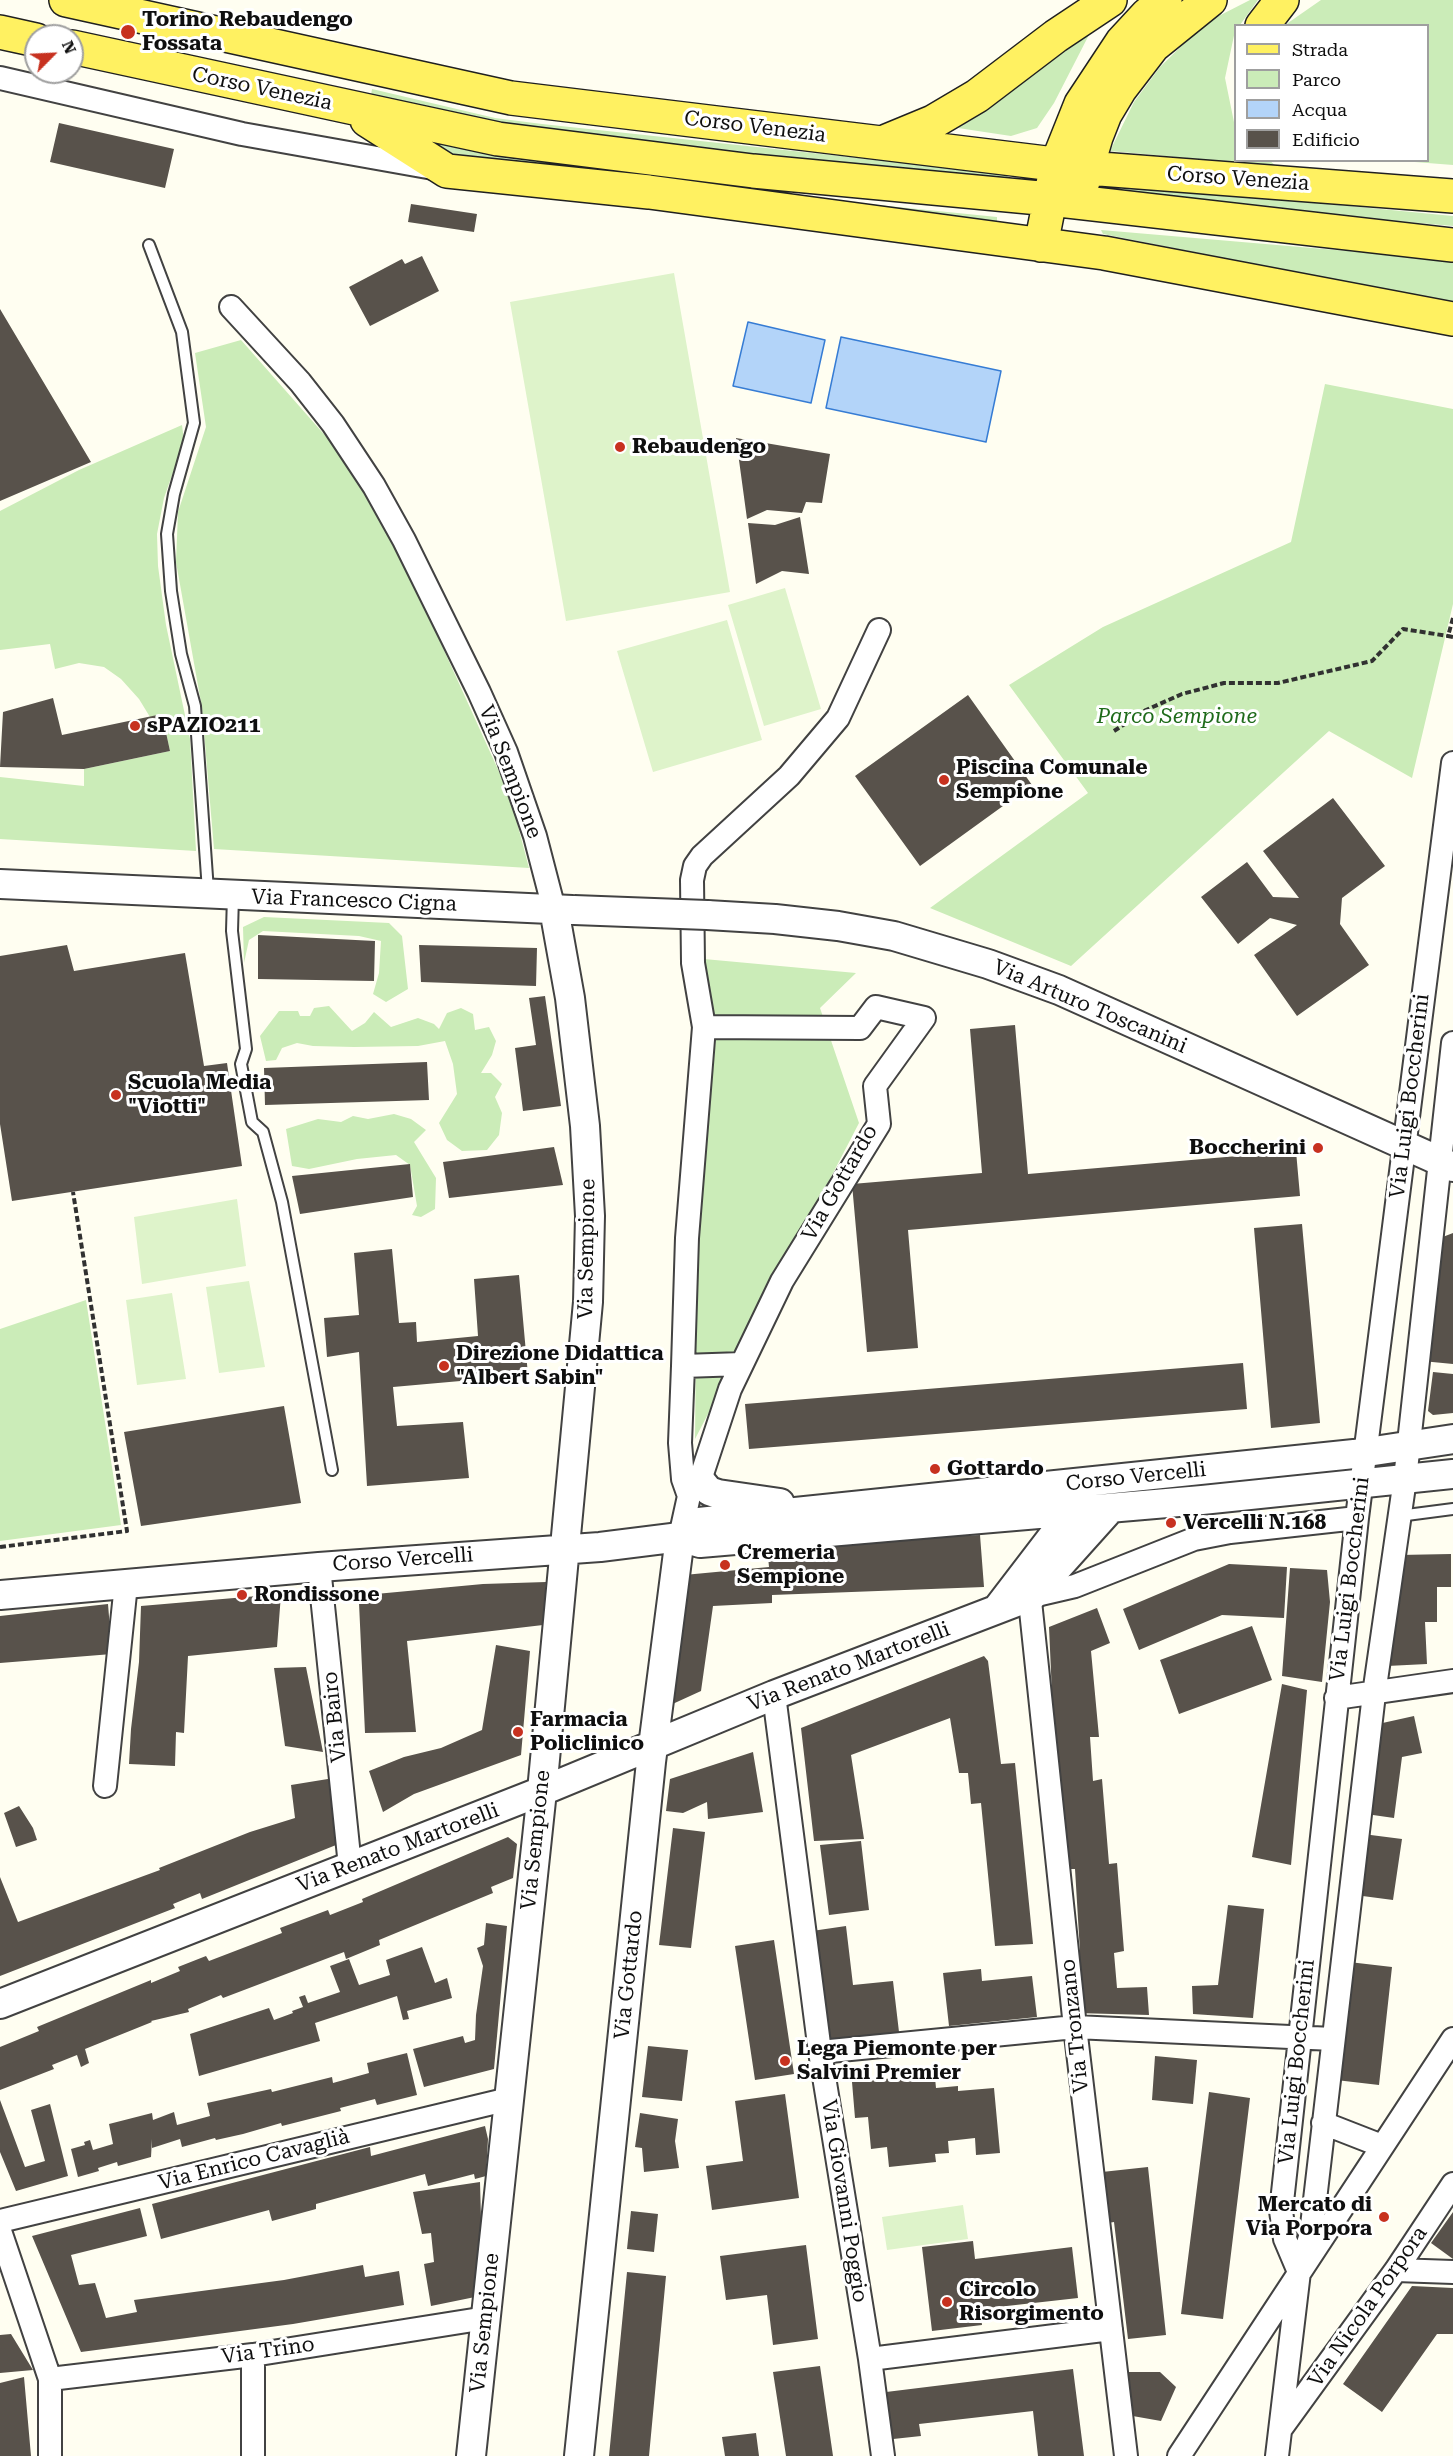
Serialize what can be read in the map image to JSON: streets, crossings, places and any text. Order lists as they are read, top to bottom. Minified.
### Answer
{"streets":{"main road":["Corso Venezia"],"street":["Via Sempione","Via Francesco Cigna","Via Arturo Toscanini","Via Luigi Boccherini","Via Gottardo","Corso Vercelli","Via Renato Martorelli","Via Bairo","Via Tronzano","Via Enrico Cavaglià","Via Giovanni Poggio","Via Nicola Porpora","Via Trino"]},"crossings":[["Via Sempione","Via Francesco Cigna"],["Via Sempione","Corso Vercelli"],["Via Sempione","Via Renato Martorelli"],["Via Sempione","Via Enrico Cavaglià"],["Via Sempione","Via Trino"],["Via Francesco Cigna","Via Arturo Toscanini"],["Via Arturo Toscanini","Via Luigi Boccherini"],["Via Luigi Boccherini","Corso Vercelli"],["Via Luigi Boccherini","Via Renato Martorelli"],["Via Luigi Boccherini","Via Nicola Porpora"],["Via Gottardo","Corso Vercelli"],["Via Gottardo","Via Renato Martorelli"],["Corso Vercelli","Via Renato Martorelli"],["Corso Vercelli","Via Bairo"],["Via Renato Martorelli","Via Bairo"],["Via Renato Martorelli","Via Tronzano"],["Via Renato Martorelli","Via Giovanni Poggio"]],"parks":["Parco Sempione"],"places":["Torino Rebaudengo Fossata","Rebaudengo","sPAZIO211","Piscina Comunale Sempione","Scuola Media \"Viotti\"","Boccherini","Direzione Didattica \"Albert Sabin\"","Gottardo","Vercelli N.168","Cremeria Sempione","Rondissone","Farmacia Policlinico","Lega Piemonte per Salvini Premier","Mercato di Via Porpora","Circolo Risorgimento"],"legend":["Strada","Parco","Acqua","Edificio"],"north":"top right"}
